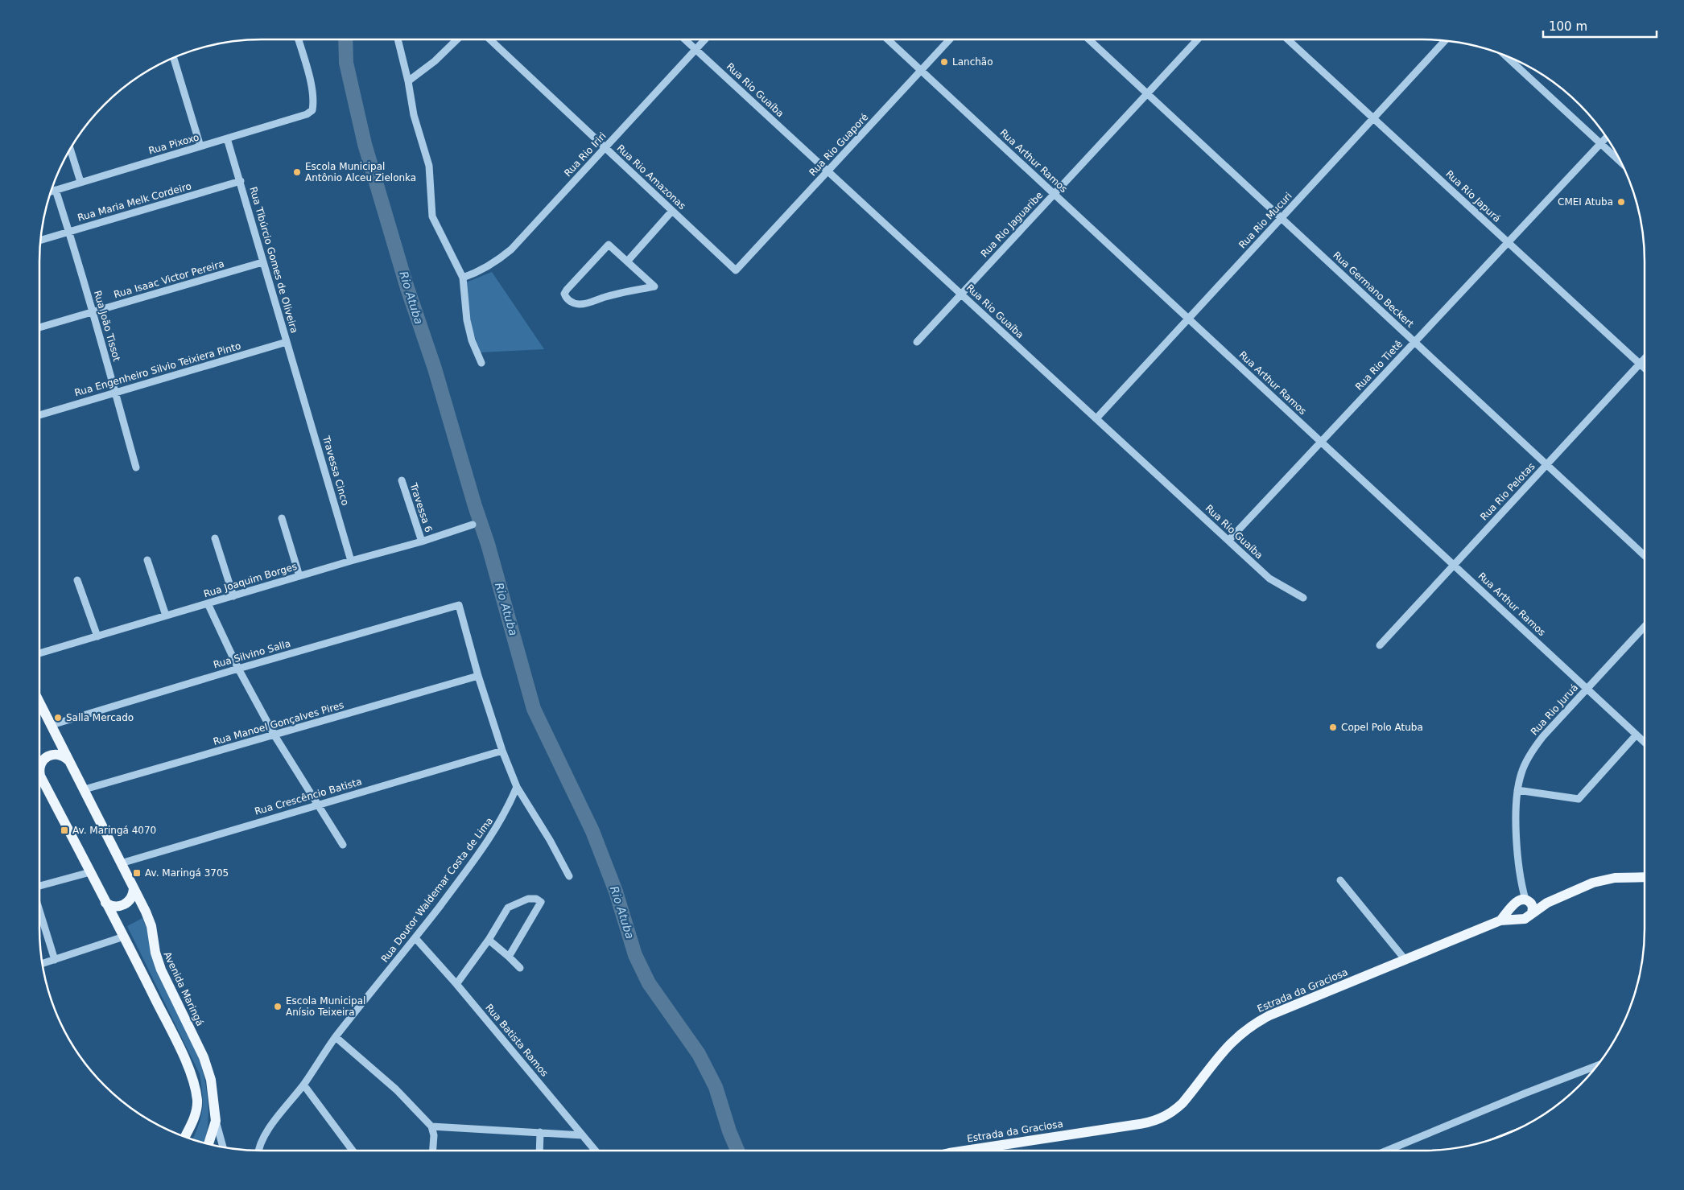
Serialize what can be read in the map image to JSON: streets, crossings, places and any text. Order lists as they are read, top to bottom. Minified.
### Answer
{"streets":{"main road":["Avenida Maringá","Estrada da Graciosa"],"street":["Rua Rio Guaíba","Rua Pixoxo","Rua Rio Guaporé","Rua Rio Iriri","Rua Arthur Ramos","Rua Rio Amazonas","Rua Rio Japurá","Rua Maria Melk Cordeiro","Rua Rio Mucuri","Rua Rio Jaguaribe","Rua Tibúrcio Gomes de Oliveira","Rua Isaac Victor Pereira","Rua Germano Beckert","Rua João Tissot","Rua Rio Tietê","Rua Engenheiro Silvio Teixiera Pinto","Travessa Cinco","Rua Rio Pelotas","Travessa 6","Rua Joaquim Borges","Rua Silvino Salla","Rua Rio Juruá","Rua Manoel Gonçalves Pires","Rua Crescêncio Batista","Rua Doutor Waldemar Costa de Lima","Rua Batista Ramos"]},"crossings":[["Rua Rio Guaíba","Rua Rio Guaporé"],["Rua Rio Guaíba","Rua Rio Iriri"],["Rua Rio Guaíba","Rua Rio Mucuri"],["Rua Rio Guaíba","Rua Rio Jaguaribe"],["Rua Rio Guaíba","Rua Rio Tietê"],["Rua Pixoxo","Rua Tibúrcio Gomes de Oliveira"],["Rua Pixoxo","Rua João Tissot"],["Rua Rio Guaporé","Rua Arthur Ramos"],["Rua Rio Guaporé","Rua Rio Amazonas"],["Rua Rio Iriri","Rua Rio Amazonas"],["Rua Arthur Ramos","Rua Rio Mucuri"],["Rua Arthur Ramos","Rua Rio Jaguaribe"],["Rua Arthur Ramos","Rua Rio Tietê"],["Rua Arthur Ramos","Rua Rio Pelotas"],["Rua Arthur Ramos","Rua Rio Juruá"],["Rua Rio Japurá","Rua Rio Mucuri"],["Rua Rio Japurá","Rua Rio Tietê"],["Rua Rio Japurá","Rua Rio Pelotas"],["Rua Maria Melk Cordeiro","Rua Tibúrcio Gomes de Oliveira"],["Rua Maria Melk Cordeiro","Rua João Tissot"],["Rua Rio Mucuri","Rua Germano Beckert"],["Rua Rio Jaguaribe","Rua Germano Beckert"],["Rua Tibúrcio Gomes de Oliveira","Rua Isaac Victor Pereira"],["Rua Tibúrcio Gomes de Oliveira","Rua Engenheiro Silvio Teixiera Pinto"],["Rua Tibúrcio Gomes de Oliveira","Travessa Cinco"],["Rua Isaac Victor Pereira","Rua João Tissot"],["Rua Germano Beckert","Rua Rio Tietê"],["Rua Germano Beckert","Rua Rio Pelotas"],["Rua João Tissot","Rua Engenheiro Silvio Teixiera Pinto"],["Travessa Cinco","Rua Joaquim Borges"],["Travessa 6","Rua Joaquim Borges"],["Rua Silvino Salla","Rua Manoel Gonçalves Pires"],["Rua Silvino Salla","Avenida Maringá"],["Rua Rio Juruá","Estrada da Graciosa"],["Rua Manoel Gonçalves Pires","Avenida Maringá"],["Rua Crescêncio Batista","Avenida Maringá"],["Rua Doutor Waldemar Costa de Lima","Rua Batista Ramos"]],"water":["Rio Atuba"],"places":{"other":["Lanchão","Escola Municipal Antônio Alceu Zielonka","CMEI Atuba","Salla Mercado","Copel Polo Atuba","Escola Municipal Anísio Teixeira"],"transit":["Av. Maringá 4070","Av. Maringá 3705"]},"scale_bar":"100 m"}
